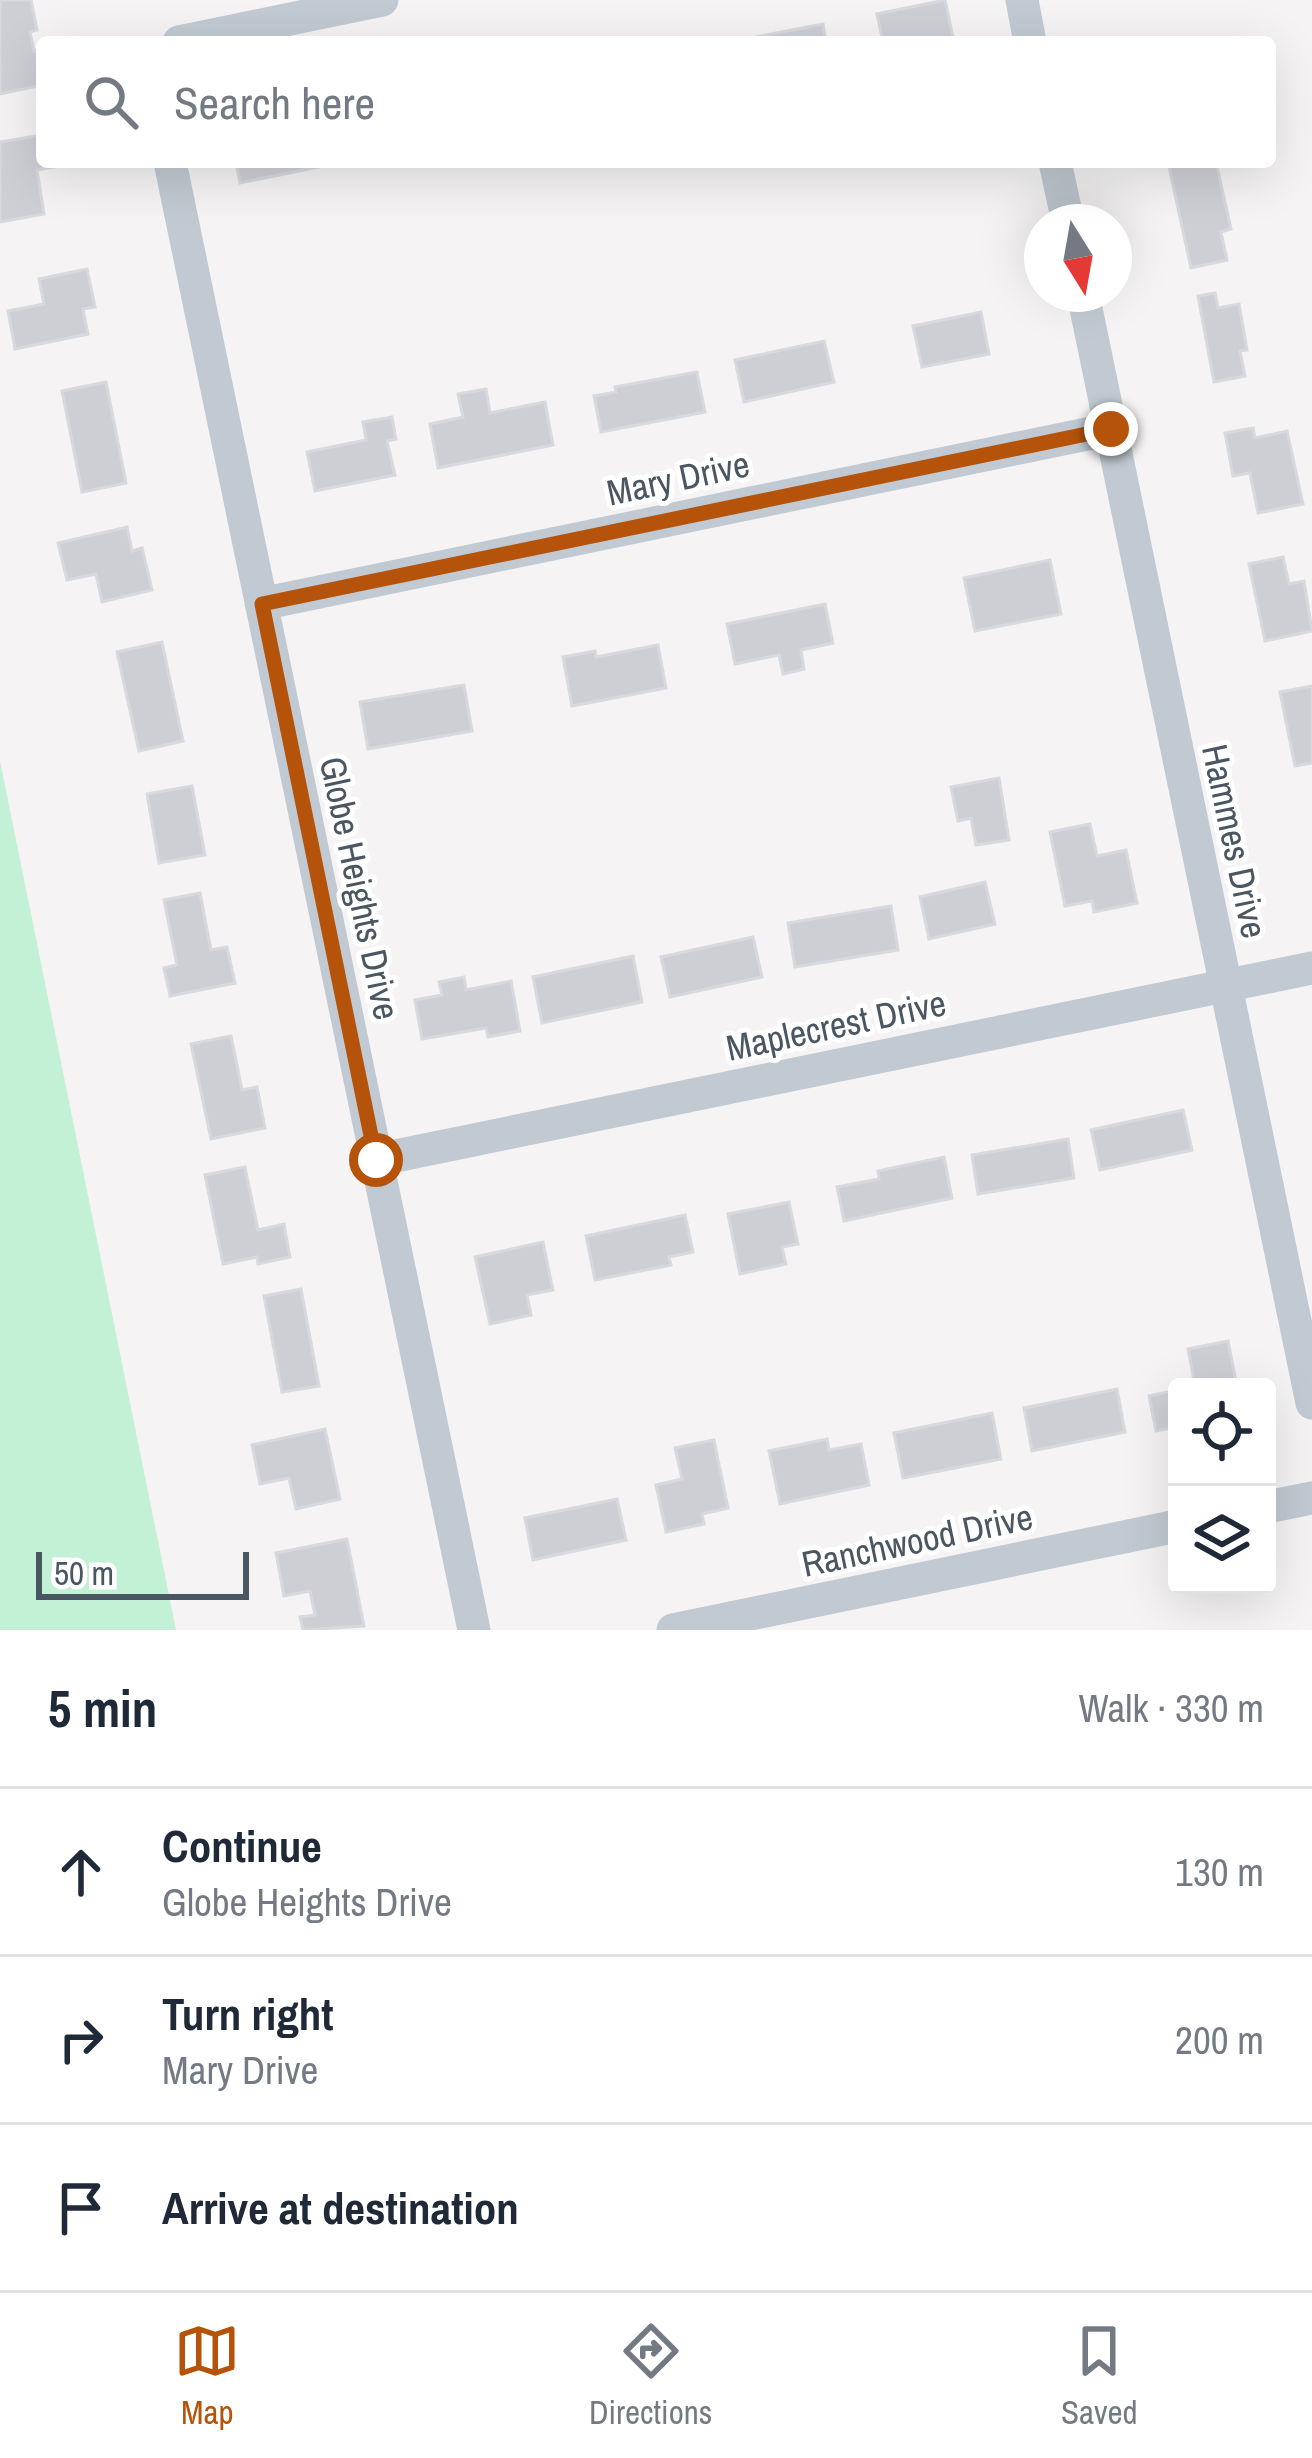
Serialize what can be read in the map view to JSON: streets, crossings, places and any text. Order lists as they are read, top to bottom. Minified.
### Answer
{"streets":{"street":["Mary Drive","Hammes Drive","Globe Heights Drive","Maplecrest Drive","Ranchwood Drive"]},"crossings":[["Mary Drive","Hammes Drive"],["Mary Drive","Globe Heights Drive"],["Hammes Drive","Maplecrest Drive"],["Globe Heights Drive","Maplecrest Drive"]],"scale_bar":"50 m","north":"bottom","page":{"search":"Search here","scale":"50 m","heading":["5 min","Walk · 330 m"],"list":[["Continue","Globe Heights Drive","130 m"],["Turn right","Mary Drive","200 m"],"Arrive at destination"],"nav":["Map","Directions","Saved"]}}
